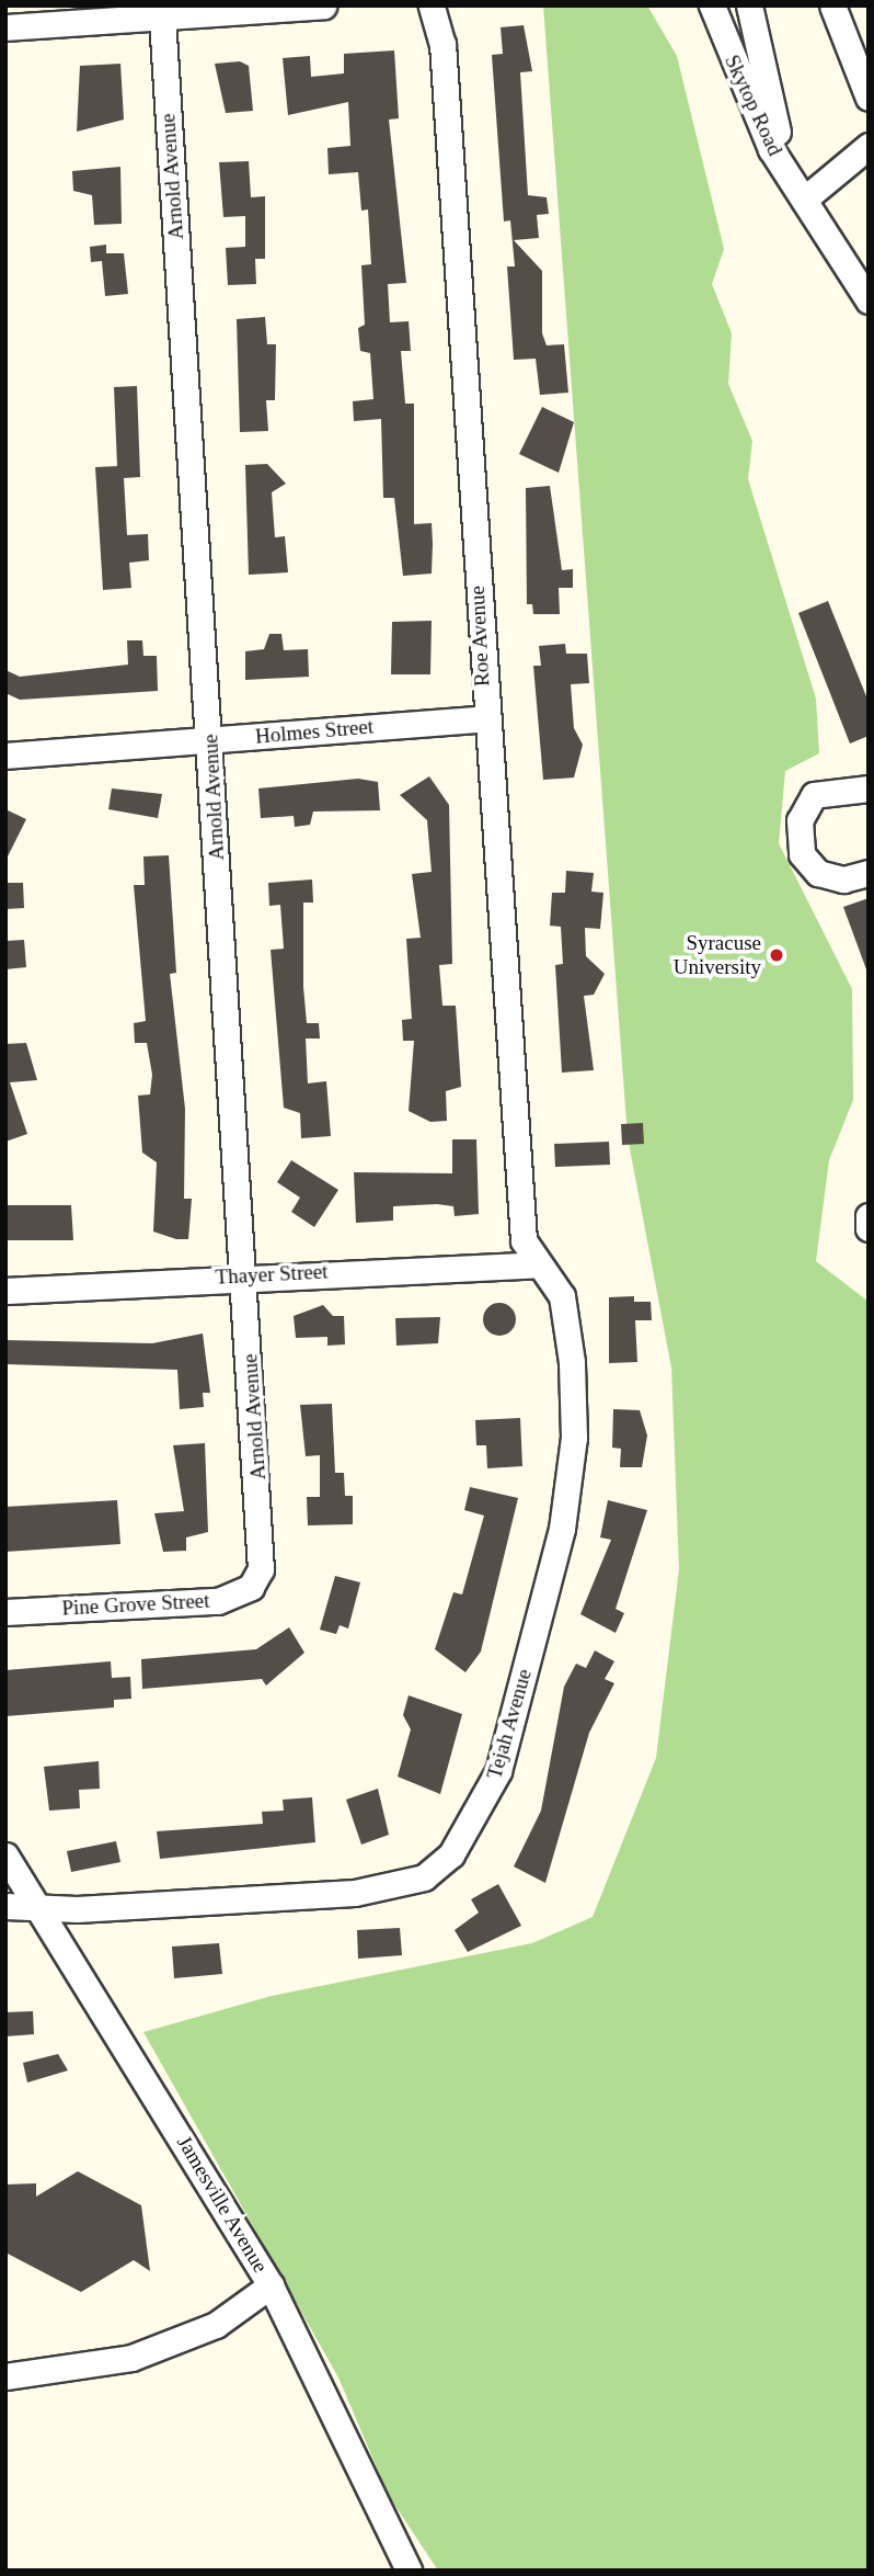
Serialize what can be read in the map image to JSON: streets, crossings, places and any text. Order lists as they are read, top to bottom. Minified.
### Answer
{"streets":{"street":["Skytop Road","Arnold Avenue","Roe Avenue","Holmes Street","Thayer Street","Pine Grove Street","Tejah Avenue","Jamesville Avenue"]},"crossings":[["Arnold Avenue","Holmes Street"],["Arnold Avenue","Thayer Street"],["Arnold Avenue","Pine Grove Street"],["Roe Avenue","Holmes Street"],["Roe Avenue","Thayer Street"],["Roe Avenue","Tejah Avenue"],["Thayer Street","Tejah Avenue"],["Tejah Avenue","Jamesville Avenue"]],"places":["Syracuse University"]}
